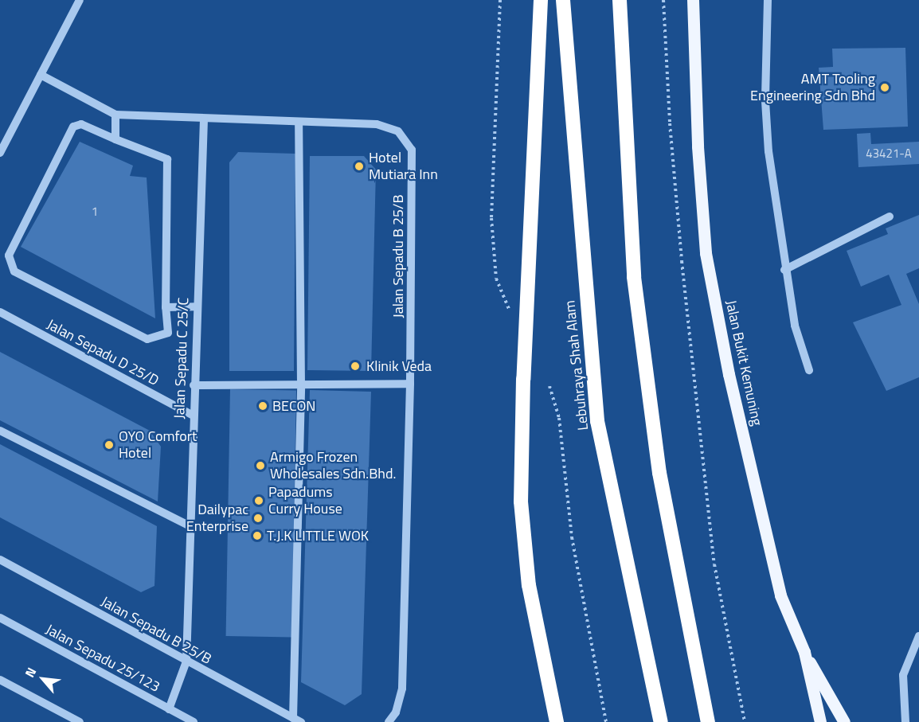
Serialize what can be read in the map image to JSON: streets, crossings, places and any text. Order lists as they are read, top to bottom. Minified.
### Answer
{"streets":{"highway":["Lebuhraya Shah Alam"],"main road":["Jalan Bukit Kemuning"],"street":["Jalan Sepadu B 25/B","Jalan Sepadu D 25/D","Jalan Sepadu C 25/C","Jalan Sepadu 25/123"]},"crossings":[["Jalan Sepadu B 25/B","Jalan Sepadu C 25/C"],["Jalan Sepadu D 25/D","Jalan Sepadu C 25/C"],["Jalan Sepadu C 25/C","Jalan Sepadu 25/123"]],"places":["AMT Tooling Engineering Sdn Bhd","Hotel Mutiara Inn","Klinik Veda","BECON","OYO Comfort Hotel","Armigo Frozen Wholesales Sdn.Bhd.","Papadums Curry House","Dailypac Enterprise","T.J.K LITTLE WOK"],"house_numbers":["43421-A","1"],"north":"top left"}
